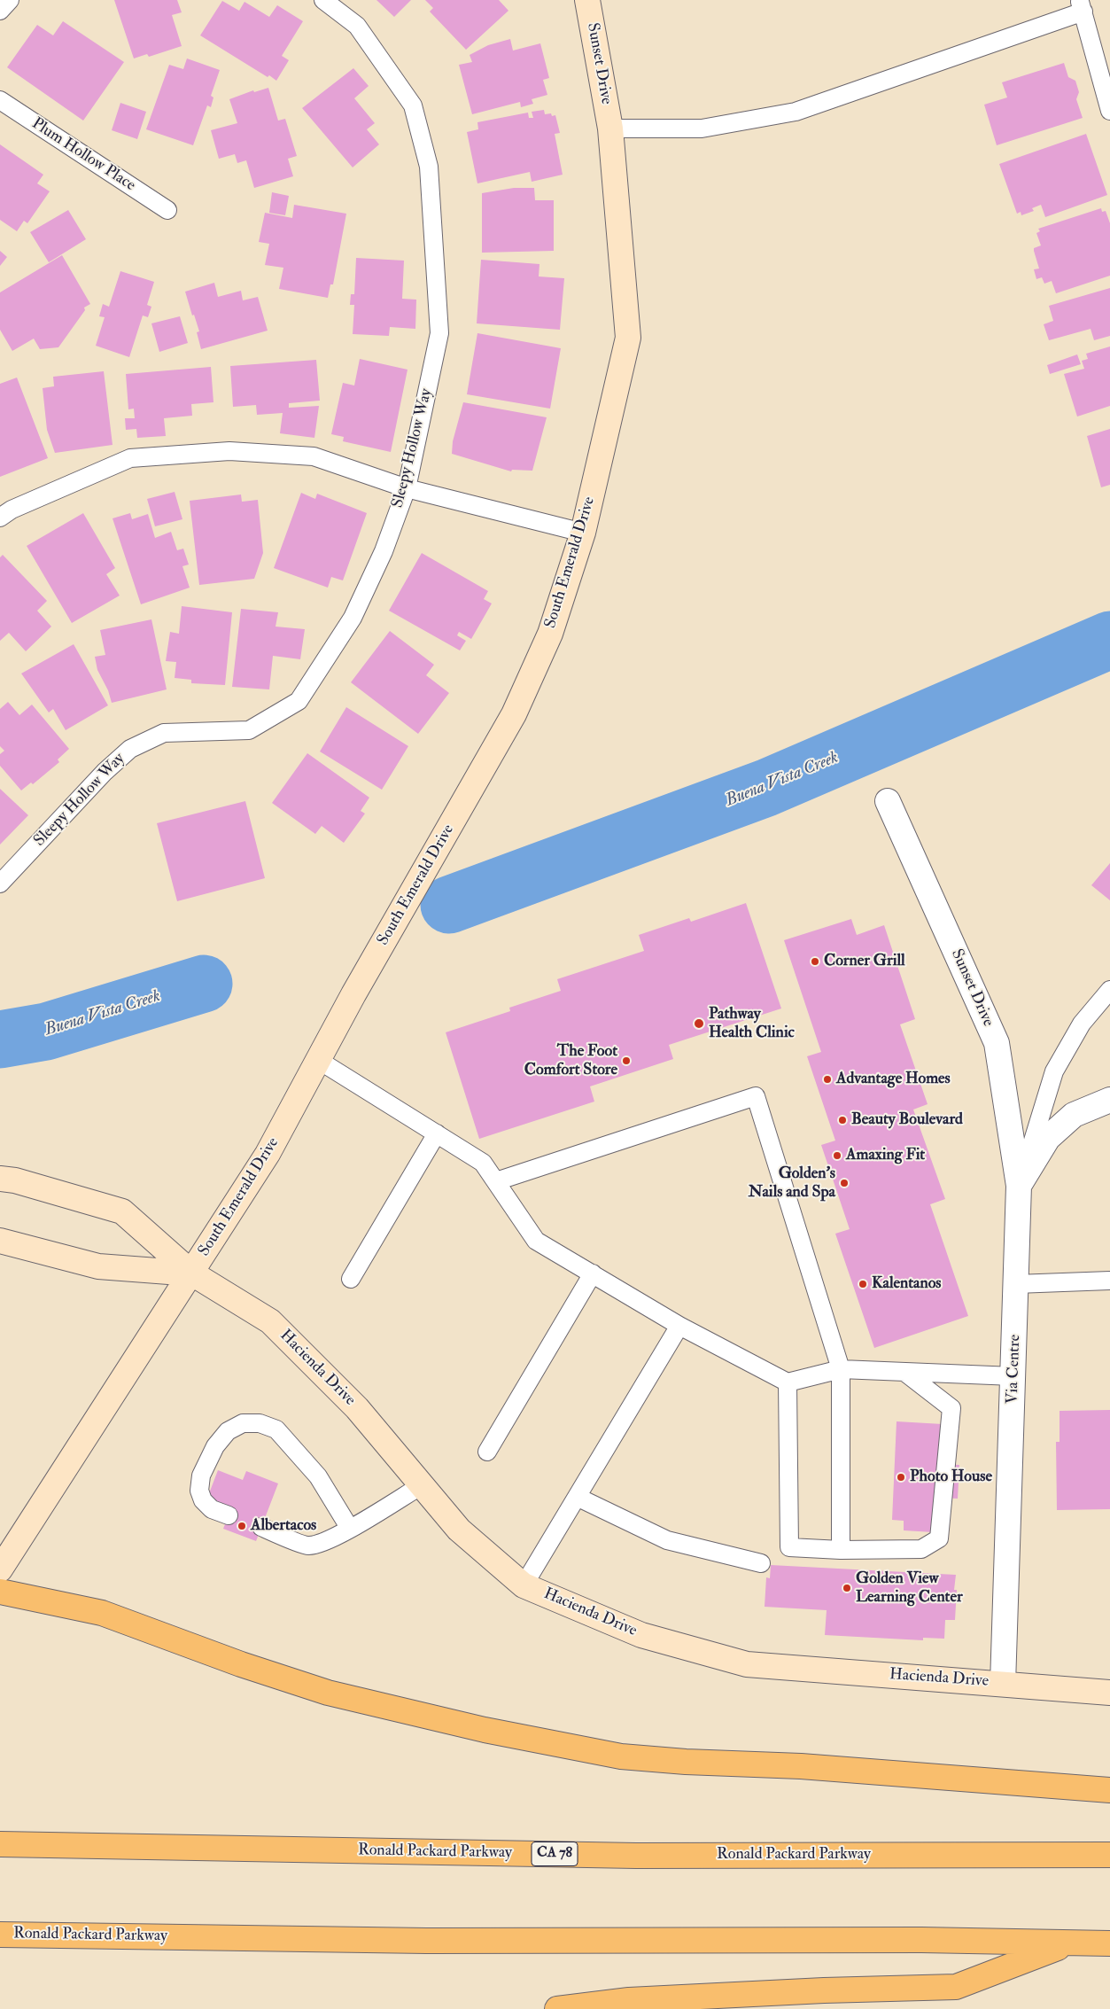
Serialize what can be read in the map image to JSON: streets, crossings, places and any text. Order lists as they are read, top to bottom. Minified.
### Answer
{"streets":{"highway":["Ronald Packard Parkway","CA 78"],"main road":["Sunset Drive","South Emerald Drive","Hacienda Drive"],"street":["Via Centre"],"lane":["Plum Hollow Place","Sleepy Hollow Way"]},"crossings":[["Sunset Drive","South Emerald Drive"],["Sunset Drive","Via Centre"],["South Emerald Drive","Hacienda Drive"],["Hacienda Drive","Via Centre"]],"water":["Buena Vista Creek"],"places":["Corner Grill","Pathway Health Clinic","The Foot Comfort Store","Advantage Homes","Beauty Boulevard","Amaxing Fit","Golden's Nails and Spa","Kalentanos","Photo House","Albertacos","Golden View Learning Center"]}
